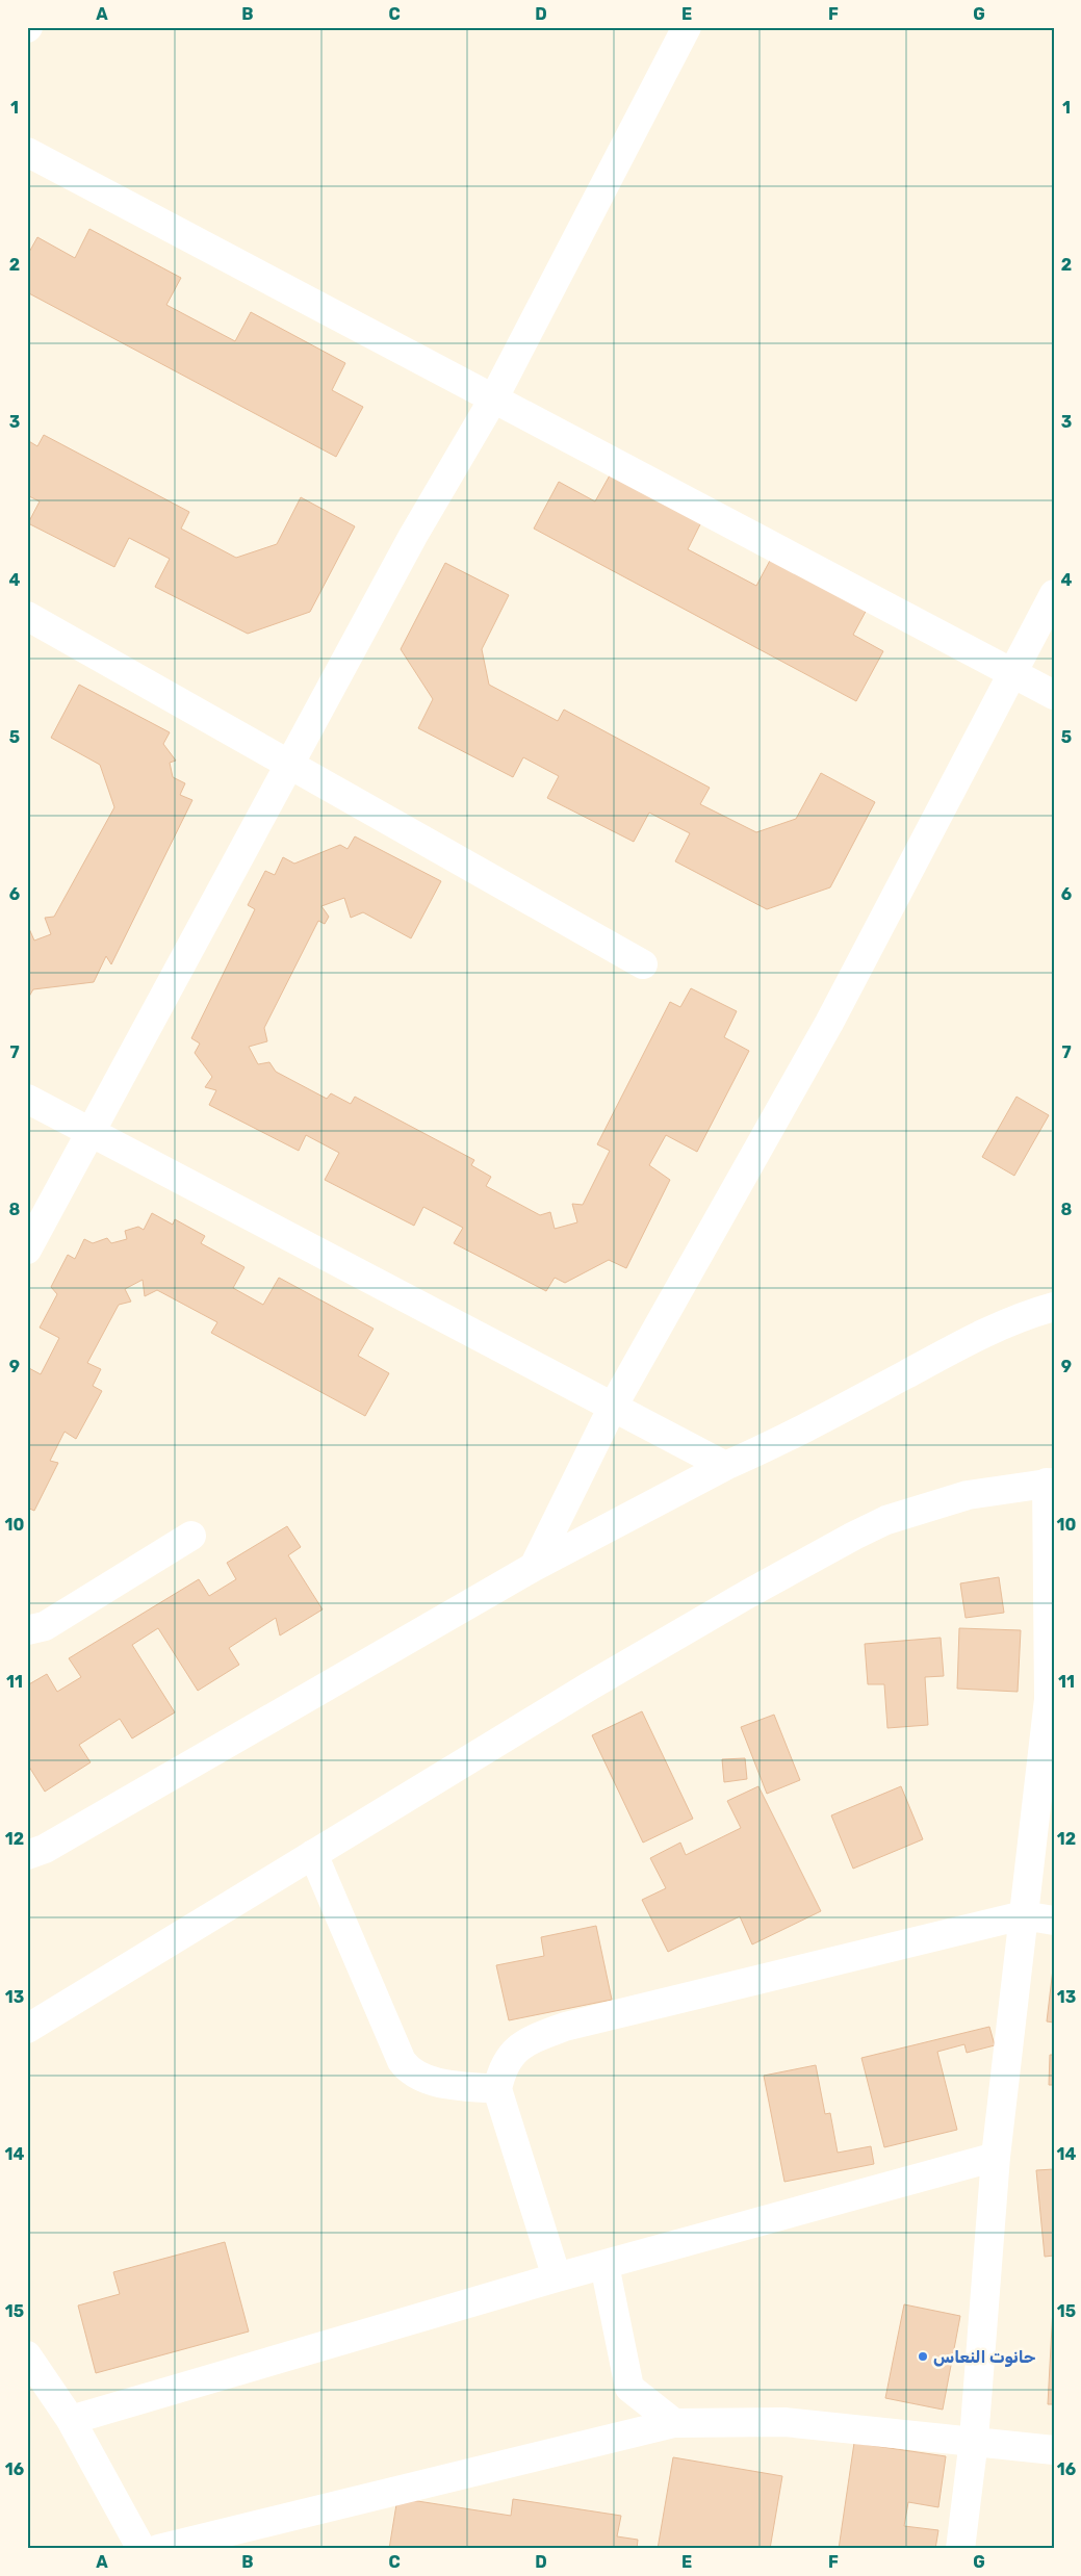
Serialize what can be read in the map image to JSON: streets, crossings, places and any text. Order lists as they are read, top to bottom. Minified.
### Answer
{"places":["حانوت النعاس"],"grid":{"columns":["A","B","C","D","E","F","G"],"rows":["1","2","3","4","5","6","7","8","9","10","11","12","13","14","15","16"]}}
